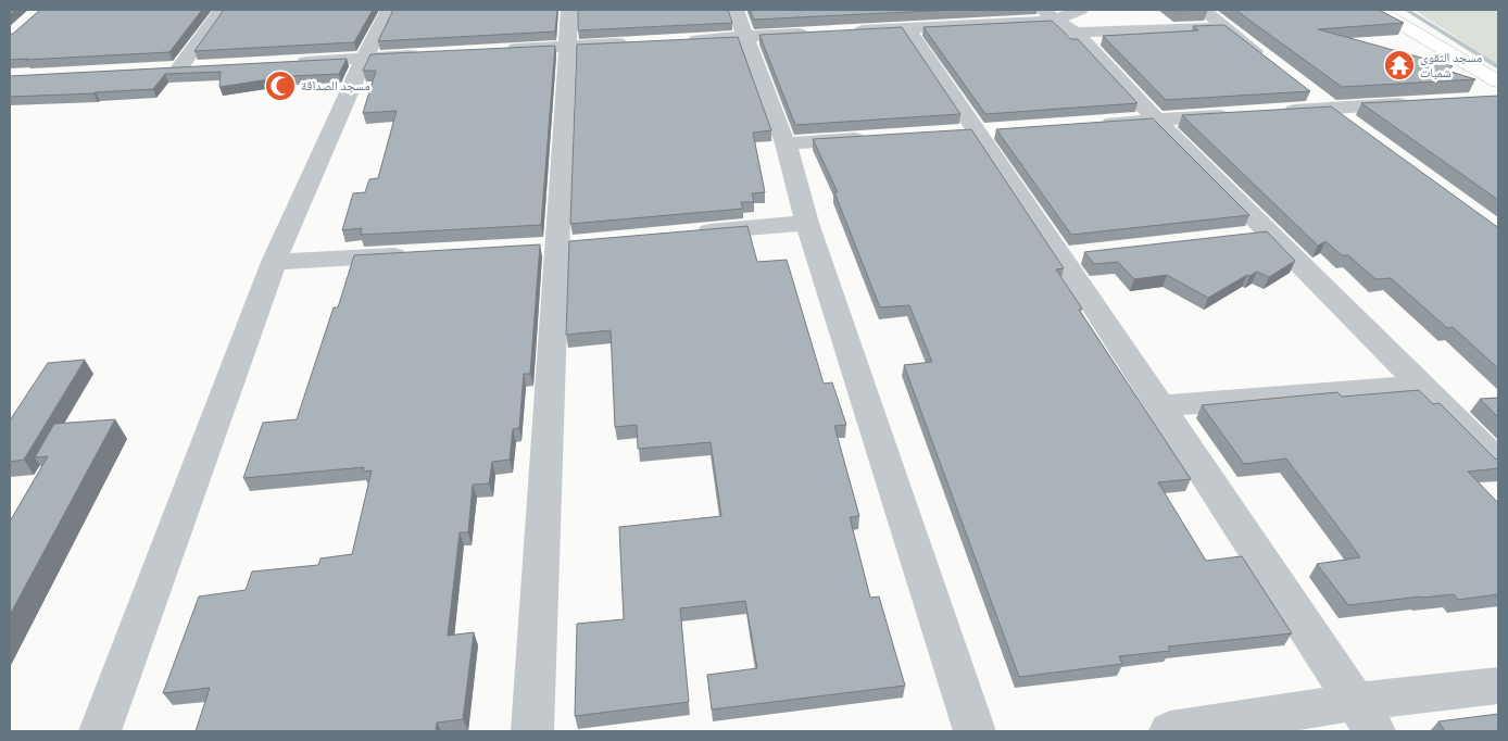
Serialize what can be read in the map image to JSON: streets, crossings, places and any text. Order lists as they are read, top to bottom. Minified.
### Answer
{"places":{"temple":["مسجد التقوى شمبات"],"mosque":["مسجد الصداقة"]}}
